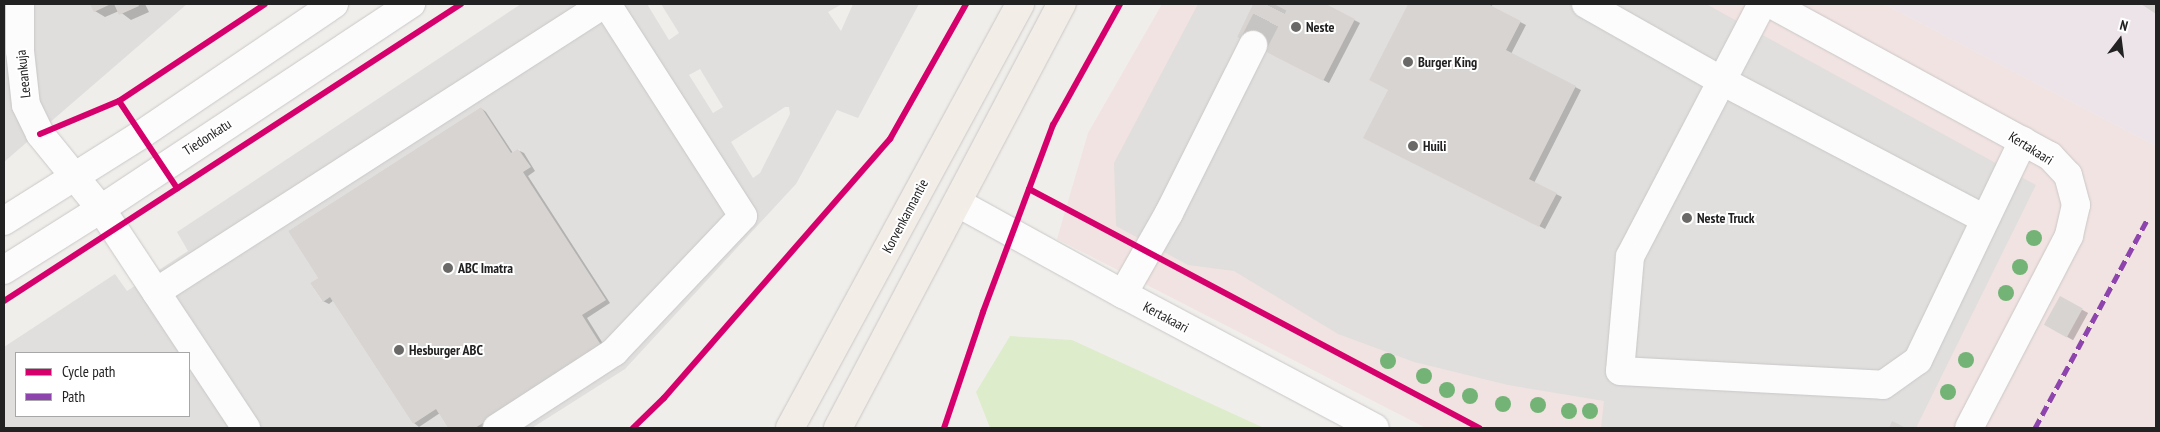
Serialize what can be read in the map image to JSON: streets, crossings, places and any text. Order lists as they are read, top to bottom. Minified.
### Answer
{"streets":{"main road":["Korvenkannantie"],"street":["Leeankuja","Tiedonkatu","Kertakaari"]},"crossings":[["Leeankuja","Tiedonkatu"]],"places":["Neste","Burger King","Huili","Neste Truck","ABC Imatra","Hesburger ABC"],"legend":["Cycle path","Path"],"north":"top"}
